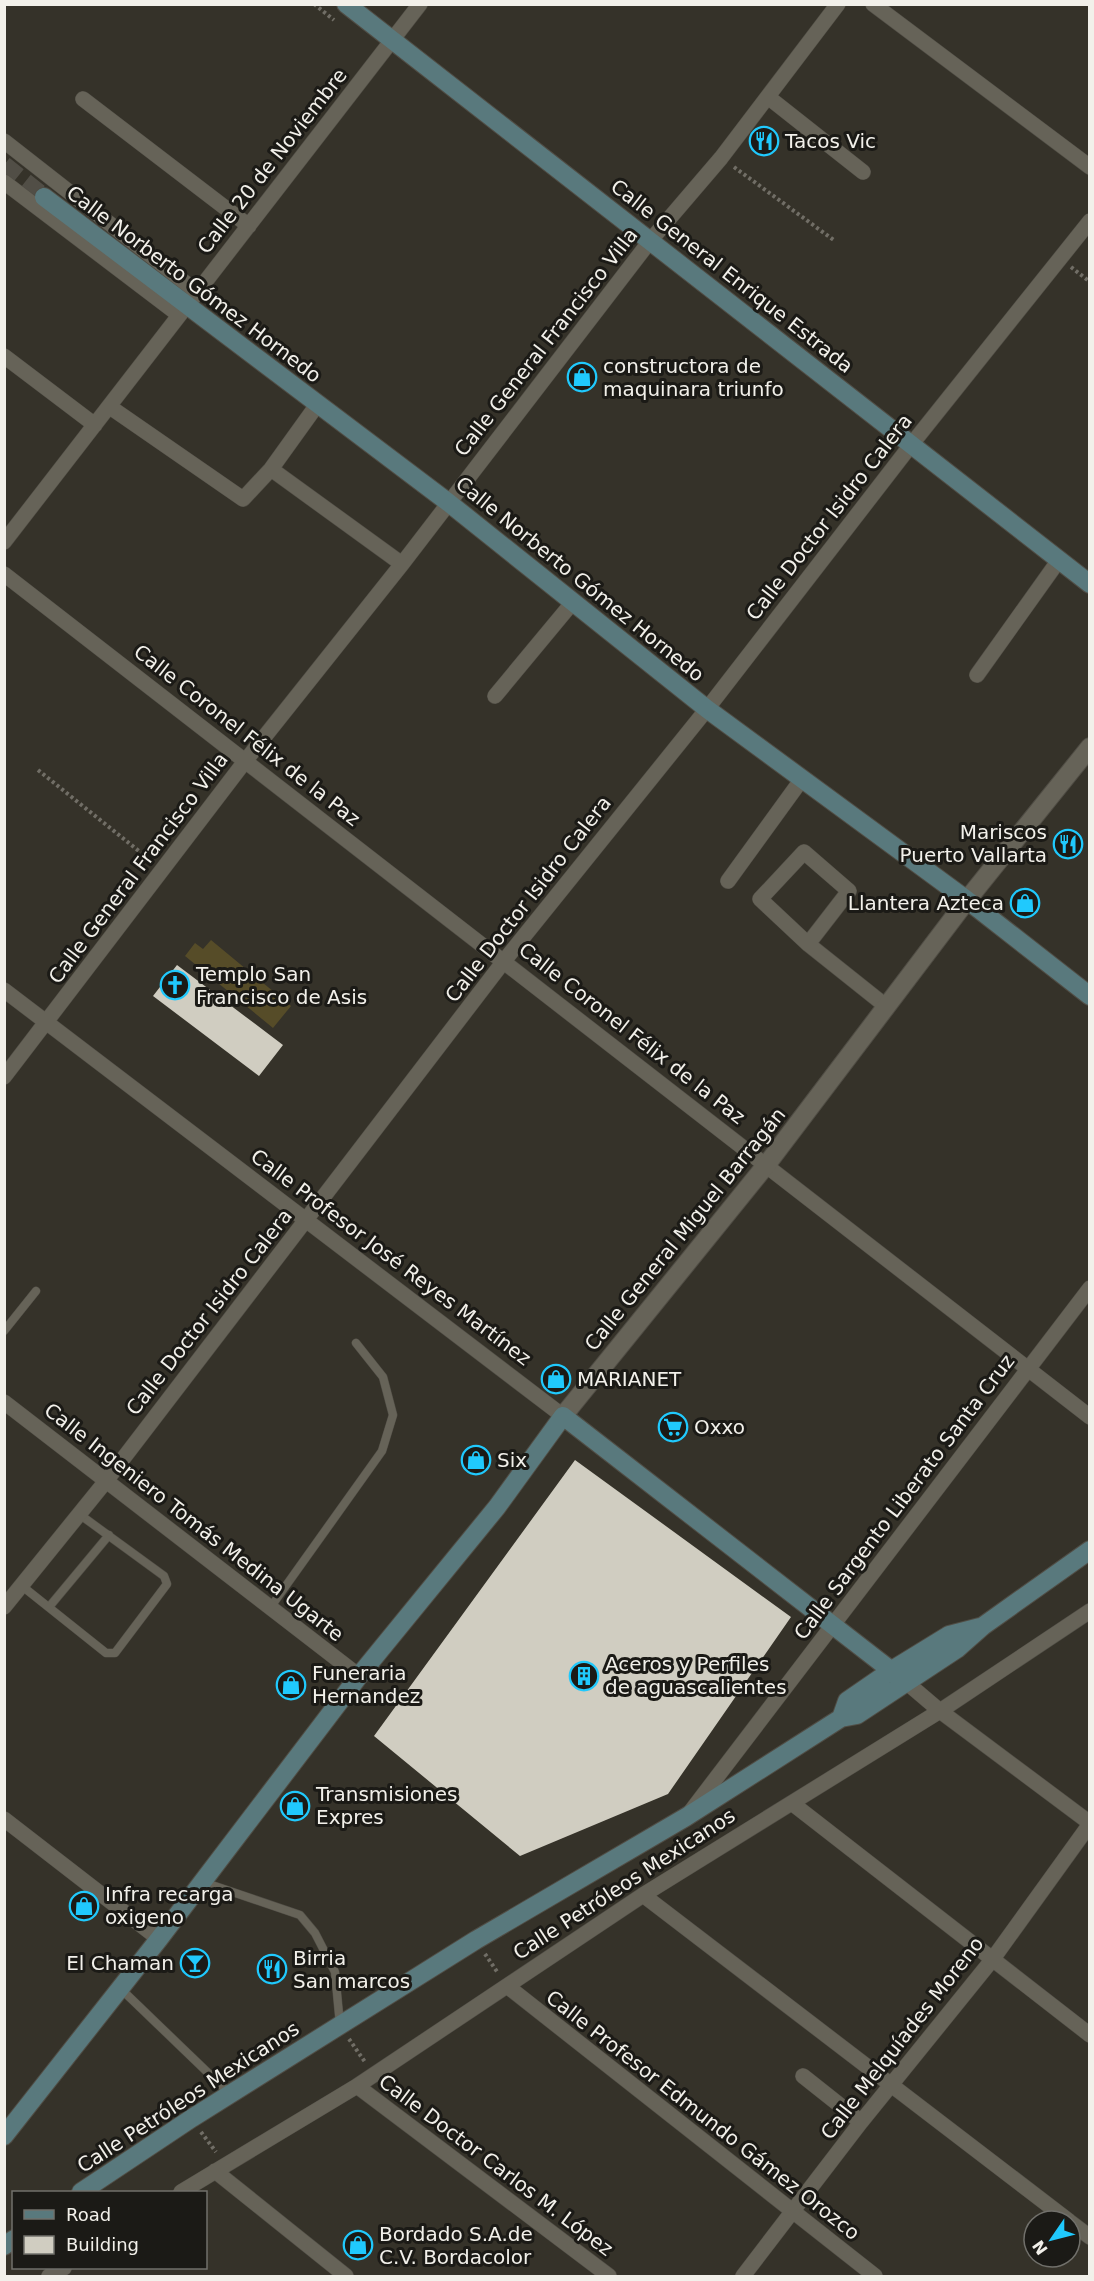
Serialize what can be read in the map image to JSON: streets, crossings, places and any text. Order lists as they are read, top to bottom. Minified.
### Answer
{"streets":{"main road":["Calle General Enrique Estrada","Calle Norberto Gómez Hornedo","Calle General Miguel Barragán","Calle Profesor José Reyes Martínez","Calle Petróleos Mexicanos"],"street":["Calle 20 de Noviembre","Calle General Francisco Villa","Calle Doctor Isidro Calera","Calle Coronel Félix de la Paz","Calle Sargento Liberato Santa Cruz","Calle Ingeniero Tomás Medina Ugarte","Calle Melquíades Moreno","Calle Profesor Edmundo Gámez Orozco","Calle Doctor Carlos M. López"]},"crossings":[["Calle 20 de Noviembre","Calle General Enrique Estrada"],["Calle 20 de Noviembre","Calle Norberto Gómez Hornedo"],["Calle General Enrique Estrada","Calle General Francisco Villa"],["Calle General Enrique Estrada","Calle Doctor Isidro Calera"],["Calle Norberto Gómez Hornedo","Calle General Francisco Villa"],["Calle Norberto Gómez Hornedo","Calle Doctor Isidro Calera"],["Calle Norberto Gómez Hornedo","Calle General Miguel Barragán"],["Calle General Francisco Villa","Calle Coronel Félix de la Paz"],["Calle General Francisco Villa","Calle Profesor José Reyes Martínez"],["Calle Doctor Isidro Calera","Calle Coronel Félix de la Paz"],["Calle Doctor Isidro Calera","Calle Profesor José Reyes Martínez"],["Calle Doctor Isidro Calera","Calle Ingeniero Tomás Medina Ugarte"],["Calle Coronel Félix de la Paz","Calle General Miguel Barragán"],["Calle Coronel Félix de la Paz","Calle Sargento Liberato Santa Cruz"],["Calle General Miguel Barragán","Calle Profesor José Reyes Martínez"],["Calle General Miguel Barragán","Calle Ingeniero Tomás Medina Ugarte"],["Calle General Miguel Barragán","Calle Petróleos Mexicanos"],["Calle Profesor José Reyes Martínez","Calle Sargento Liberato Santa Cruz"],["Calle Profesor José Reyes Martínez","Calle Petróleos Mexicanos"],["Calle Profesor José Reyes Martínez","Calle Melquíades Moreno"],["Calle Sargento Liberato Santa Cruz","Calle Petróleos Mexicanos"],["Calle Petróleos Mexicanos","Calle Profesor Edmundo Gámez Orozco"],["Calle Petróleos Mexicanos","Calle Doctor Carlos M. López"],["Calle Melquíades Moreno","Calle Profesor Edmundo Gámez Orozco"]],"places":{"restaurant":["Tacos Vic","Mariscos Puerto Vallarta","Birria San marcos"],"shop":["constructora de maquinara triunfo","Llantera Azteca","MARIANET","Six","Funeraria Hernandez","Transmisiones Expres","Infra recarga oxigeno","Bordado S.A.de C.V. Bordacolor"],"church":["Templo San Francisco de Asis"],"supermarket":["Oxxo"],"building":["Aceros y Perfiles de aguascalientes"],"bar":["El Chaman"]},"legend":["Road","Building"],"north":"bottom left"}
